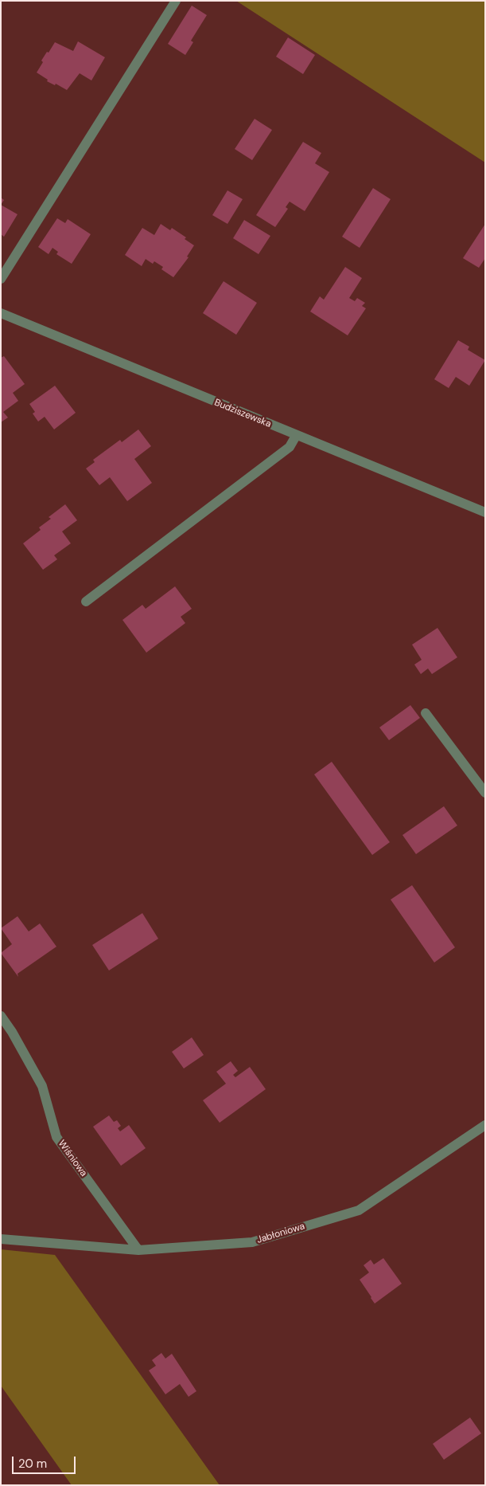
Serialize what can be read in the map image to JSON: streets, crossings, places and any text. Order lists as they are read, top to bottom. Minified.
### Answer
{"streets":{"street":["Budziszewska","Wiśniowa","Jabłoniowa"]},"crossings":[["Wiśniowa","Jabłoniowa"]],"scale_bar":"20 m"}
